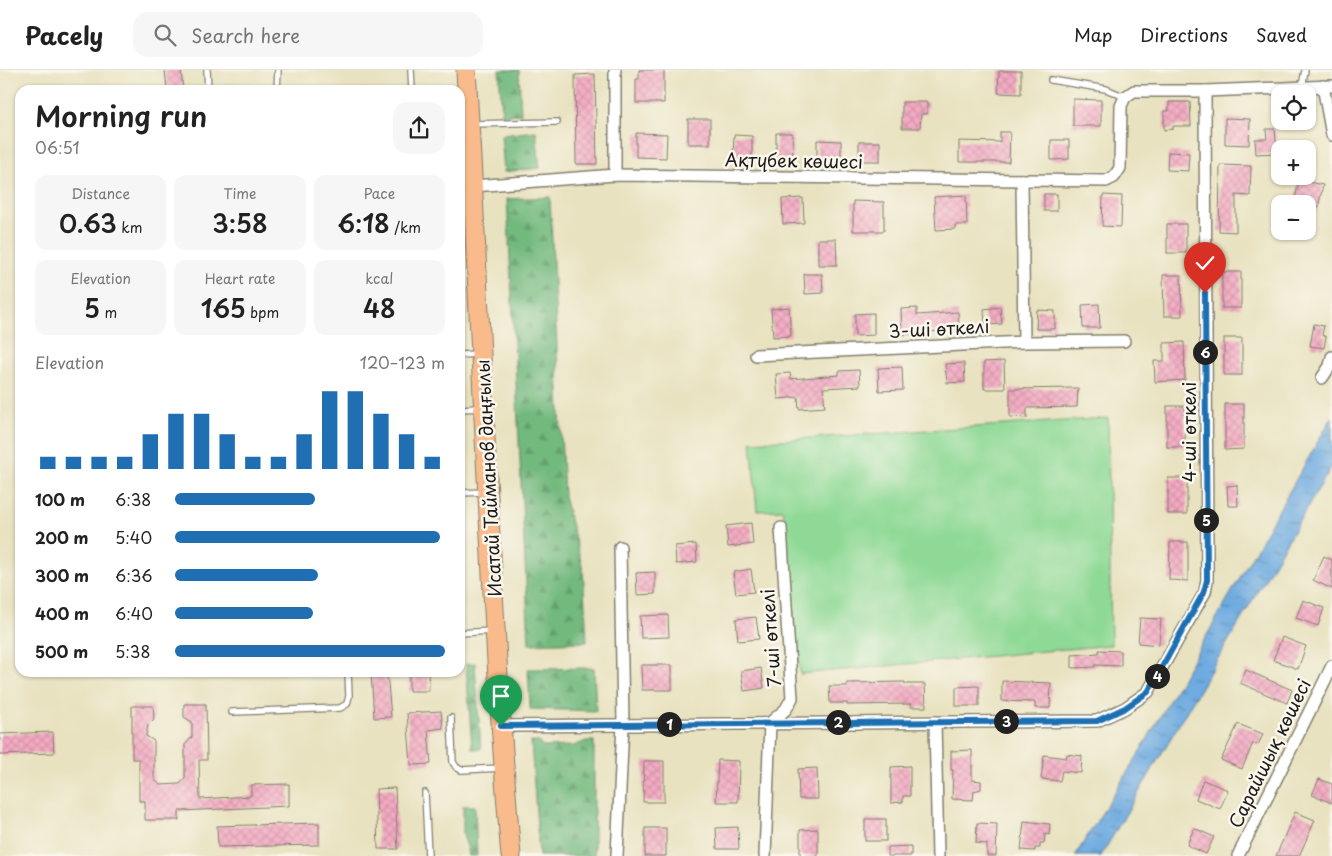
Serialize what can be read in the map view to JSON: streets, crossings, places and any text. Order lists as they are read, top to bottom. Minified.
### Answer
{"streets":{"main road":["Исатай Тайманов даңғылы"],"street":["Ақтүбек көшесi","3-шi өткелi","4-шi өткелi","7-шi өткелi","Сарайшық көшесі"]},"crossings":[["Ақтүбек көшесi","Исатай Тайманов даңғылы"],["4-шi өткелi","Исатай Тайманов даңғылы"],["4-шi өткелi","7-шi өткелi"]],"page":{"header":"Pacely","search":"Search here","nav":["Map","Directions","Saved"],"map_buttons":["+","−"],"heading":["Morning run","06:51"],"stats":[["Distance","0.63 km"],["Time","3:58"],["Pace","6:18 /km"],["Elevation","5 m"],["Heart rate","165 bpm"],["kcal","48"]],"pins":["6","5","4","3","2","1"],"chart":["Elevation","120–123 m"],"list":[{"name":"100 m","note":"6:38"},{"name":"200 m","note":"5:40"},{"name":"300 m","note":"6:36"},{"name":"400 m","note":"6:40"},{"name":"500 m","note":"5:38"}]}}
